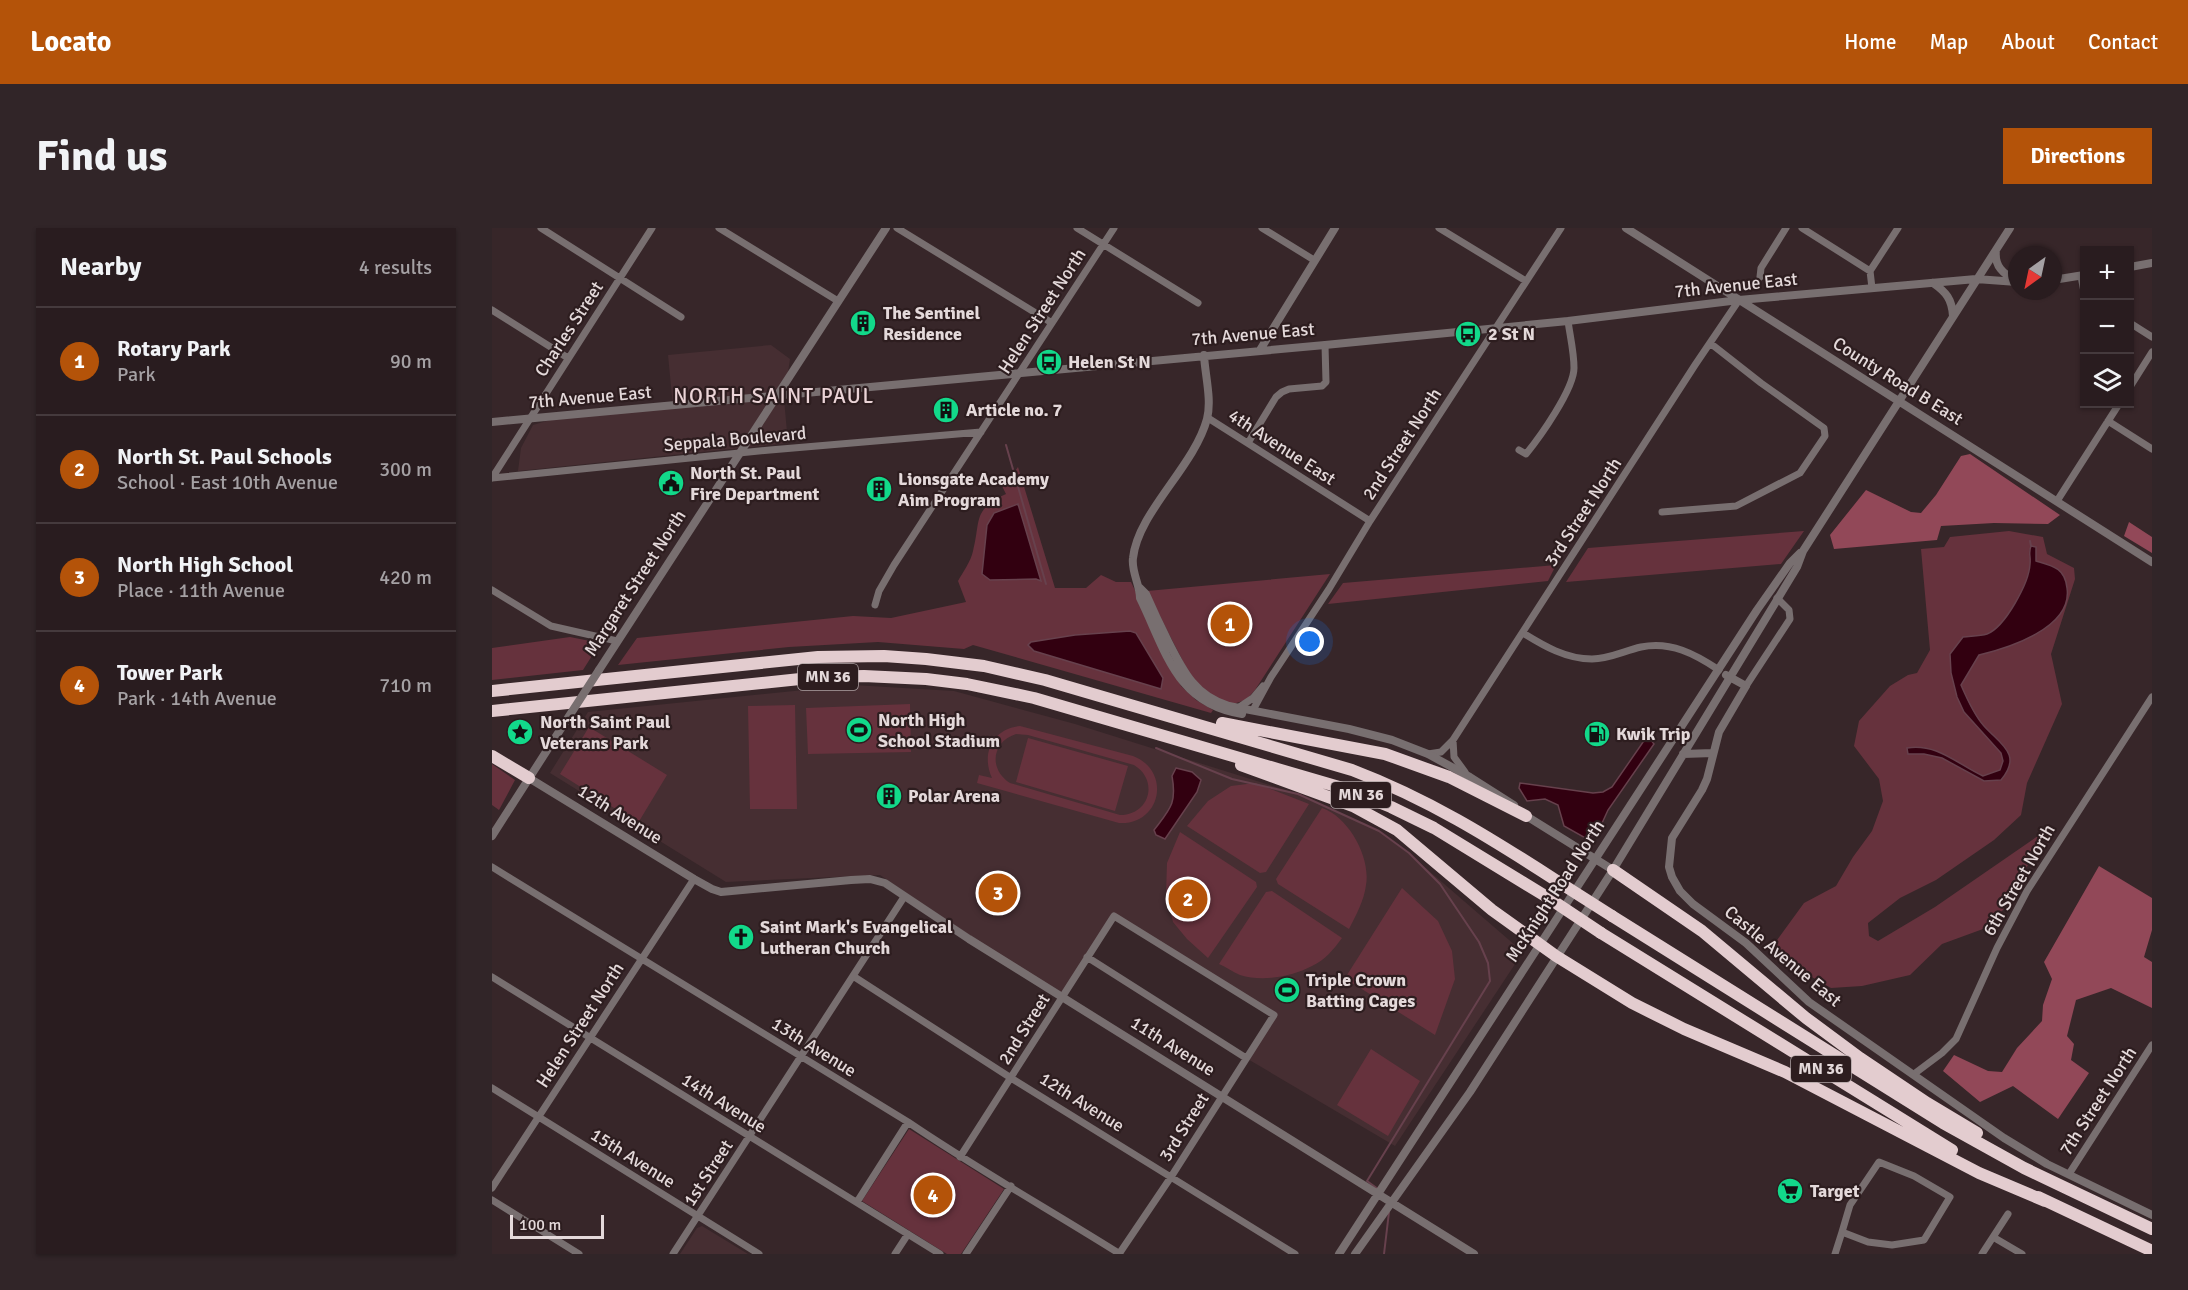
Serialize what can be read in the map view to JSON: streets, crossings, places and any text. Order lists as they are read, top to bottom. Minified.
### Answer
{"streets":{"highway":["MN 36"],"street":["7th Avenue East","Helen Street North","Charles Street","County Road B East","Seppala Boulevard","2nd Street North","4th Avenue East","3rd Street North","Margaret Street North","12th Avenue","6th Street North","McKnight Road North","Castle Avenue East","2nd Street","11th Avenue","13th Avenue","7th Street North","14th Avenue","3rd Street","15th Avenue","1st Street"]},"crossings":[["7th Avenue East","Helen Street North"],["7th Avenue East","Charles Street"],["7th Avenue East","County Road B East"],["7th Avenue East","2nd Street North"],["7th Avenue East","3rd Street North"],["7th Avenue East","Margaret Street North"],["7th Avenue East","McKnight Road North"],["Helen Street North","Seppala Boulevard"],["Helen Street North","12th Avenue"],["Helen Street North","13th Avenue"],["Helen Street North","14th Avenue"],["Helen Street North","15th Avenue"],["Charles Street","Seppala Boulevard"],["County Road B East","3rd Street North"],["County Road B East","McKnight Road North"],["Seppala Boulevard","Margaret Street North"],["2nd Street North","4th Avenue East"],["Margaret Street North","12th Avenue"],["12th Avenue","2nd Street"],["12th Avenue","11th Avenue"],["12th Avenue","3rd Street"],["12th Avenue","1st Street"],["6th Street North","Castle Avenue East"],["McKnight Road North","Castle Avenue East"],["McKnight Road North","11th Avenue"],["Castle Avenue East","7th Street North"],["2nd Street","11th Avenue"],["2nd Street","13th Avenue"],["2nd Street","3rd Street"],["11th Avenue","3rd Street"],["11th Avenue","1st Street"],["13th Avenue","3rd Street"],["13th Avenue","1st Street"],["14th Avenue","1st Street"],["15th Avenue","1st Street"]],"districts":["NORTH SAINT PAUL"],"places":{"building":["The Sentinel Residence","Article no. 7","Lionsgate Academy Aim Program","Polar Arena"],"bus stop":["2 St N","Helen St N"],"public building":["North St. Paul Fire Department"],"sports":["North High School Stadium","Triple Crown Batting Cages"],"place":["North Saint Paul Veterans Park"],"fuel station":["Kwik Trip"],"church":["Saint Mark's Evangelical Lutheran Church"],"supermarket":["Target"]},"scale_bar":"100 m","north":"bottom left","page":{"header":"Locato","nav":["Home","Map","About","Contact"],"buttons":"Directions","title":"Find us","heading":["Nearby","4 results"],"map_buttons":["+","−"],"list":[{"mark":"1","name":"Rotary Park","note":"Park","value":"90 m"},{"mark":"2","name":"North St. Paul Schools","note":"School · East 10th Avenue","value":"300 m"},{"mark":"3","name":"North High School","note":"Place · 11th Avenue","value":"420 m"},{"mark":"4","name":"Tower Park","note":"Park · 14th Avenue","value":"710 m"}],"pins":["1","3","2","4"],"scale":"100 m"}}
